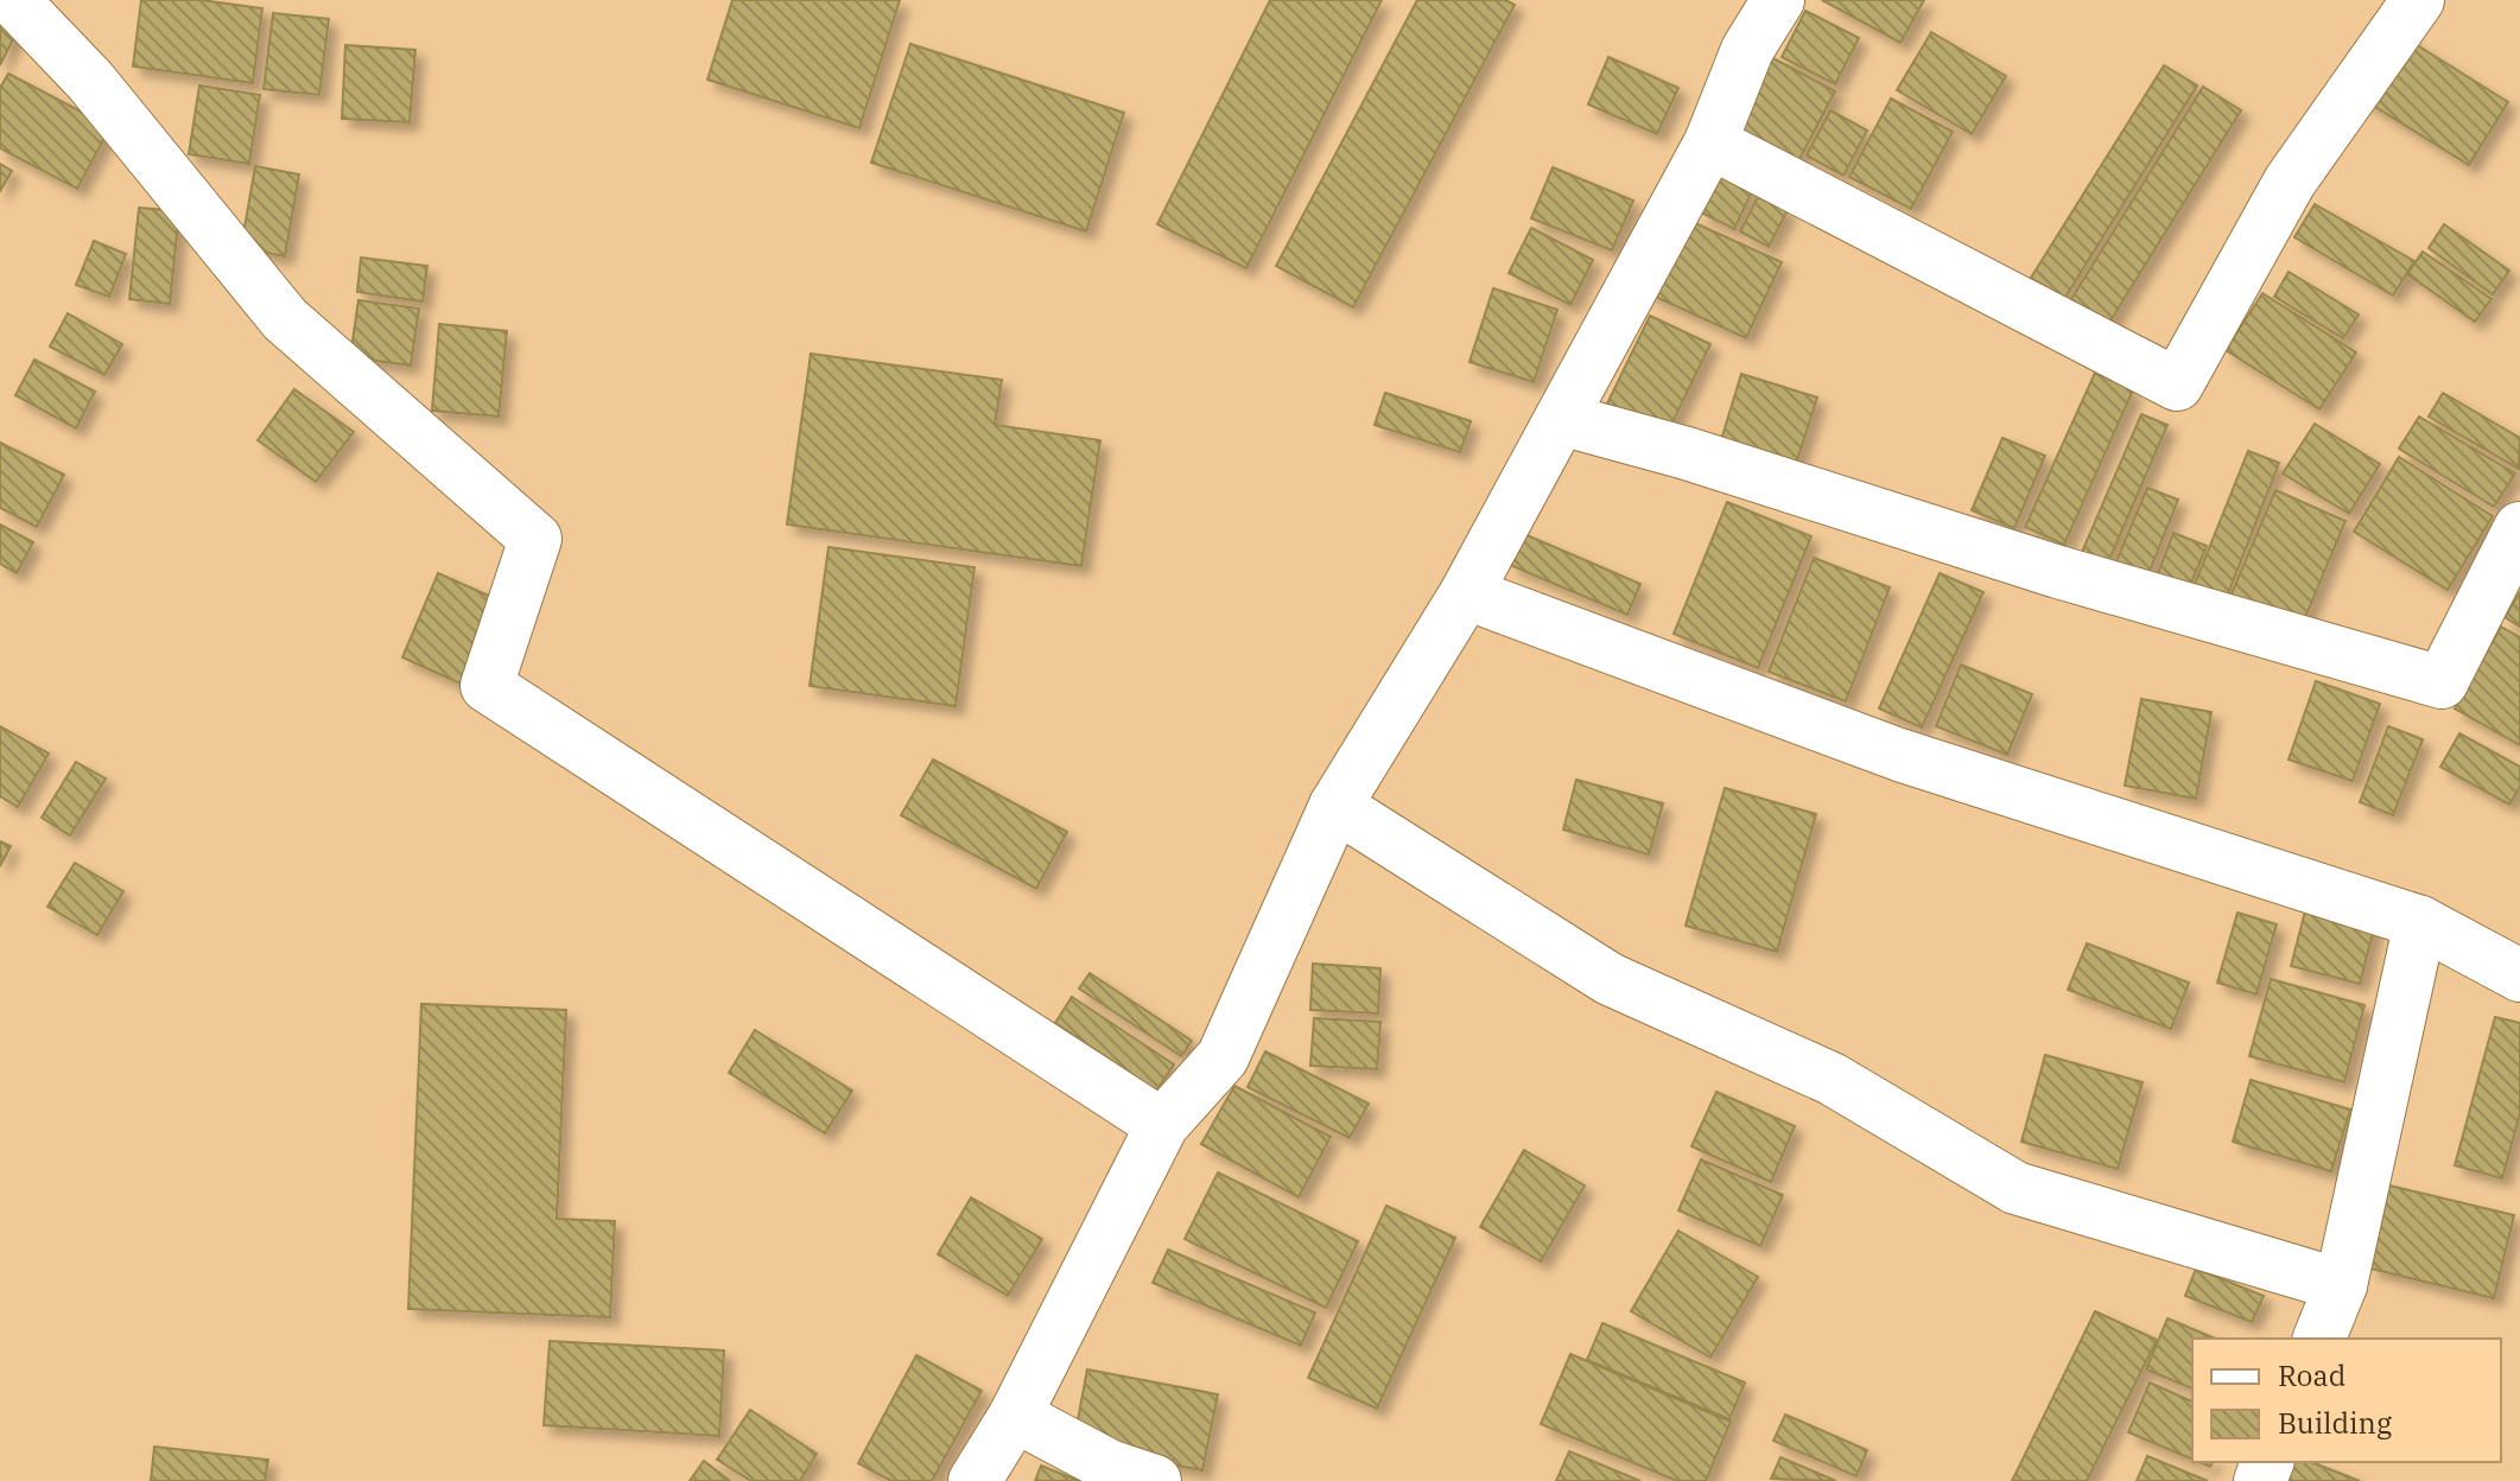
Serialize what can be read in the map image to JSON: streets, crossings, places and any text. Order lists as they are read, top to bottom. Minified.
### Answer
{"legend":["Road","Building"]}
